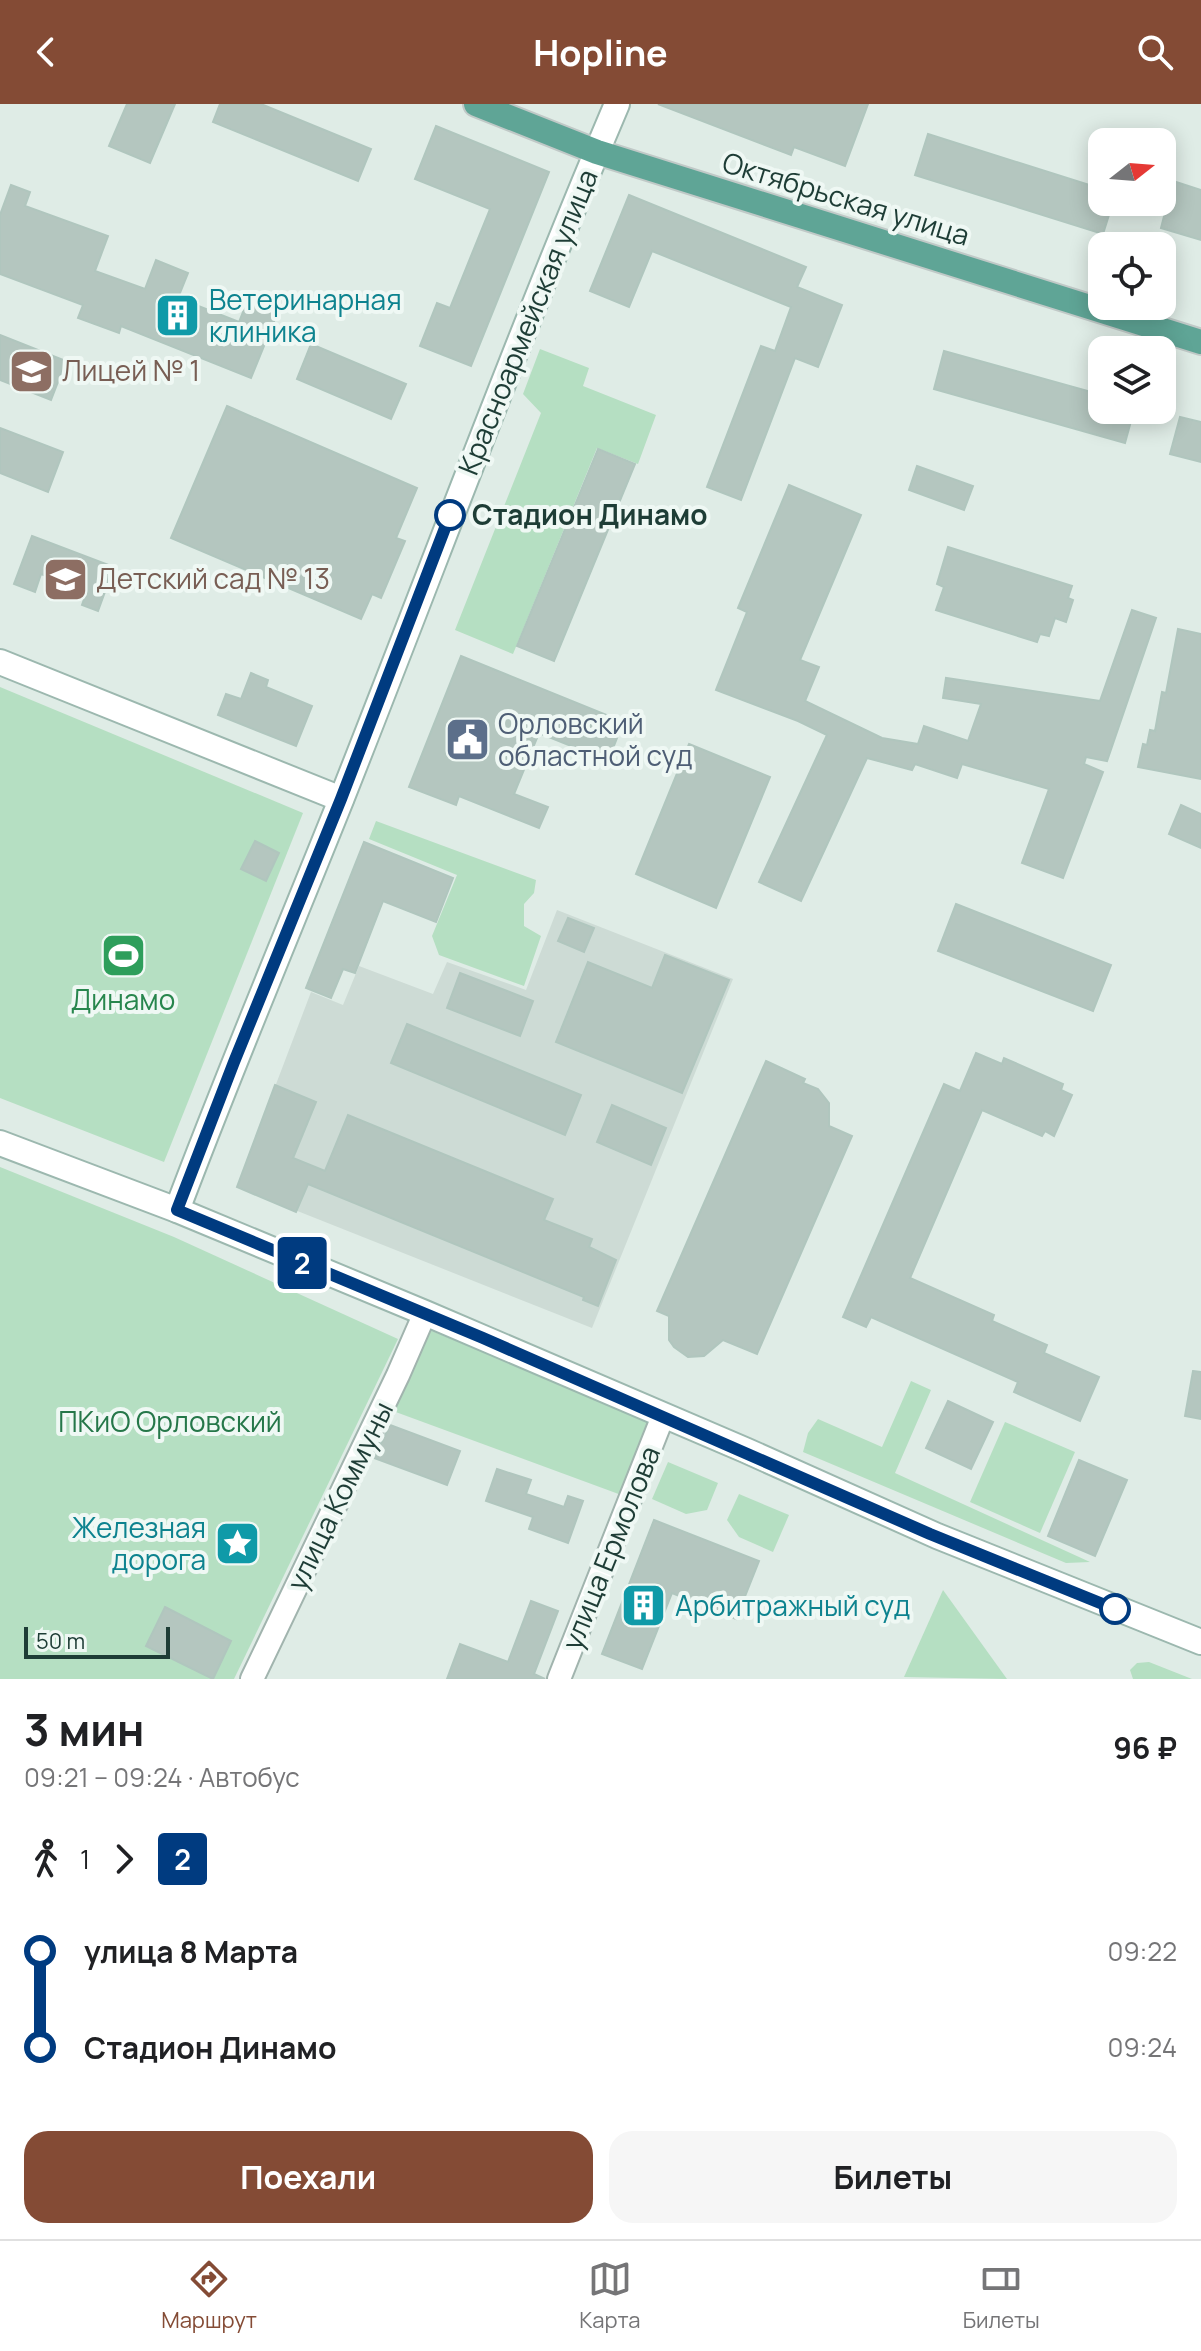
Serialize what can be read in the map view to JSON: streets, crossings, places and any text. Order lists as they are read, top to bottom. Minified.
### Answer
{"streets":{"main road":["Октябрьская улица"],"street":["Красноармейская улица","улица Коммуны","улица Ермолова"]},"crossings":[["Октябрьская улица","Красноармейская улица"]],"parks":["ПКиО Орловский"],"places":{"building":["Ветеринарная клиника","Арбитражный суд"],"school or university":["Лицей № 1","Детский сад № 13"],"other":["Стадион Динамо"],"public building":["Орловский областной суд"],"sports":["Динамо"],"place":["Железная дорога"]},"lines":["bus line 2"],"scale_bar":"50 m","north":"right","page":{"header":"Hopline","on_map":"2","scale":"50 m","heading":["3 мин","09:21 – 09:24 · Автобус","96 ₽"],"legs":["1","2"],"list":[{"name":"улица 8 Марта","value":"09:22"},{"name":"Стадион Динамо","value":"09:24"}],"buttons":["Поехали","Билеты"],"tabs":["Маршрут","Карта","Билеты"]}}
